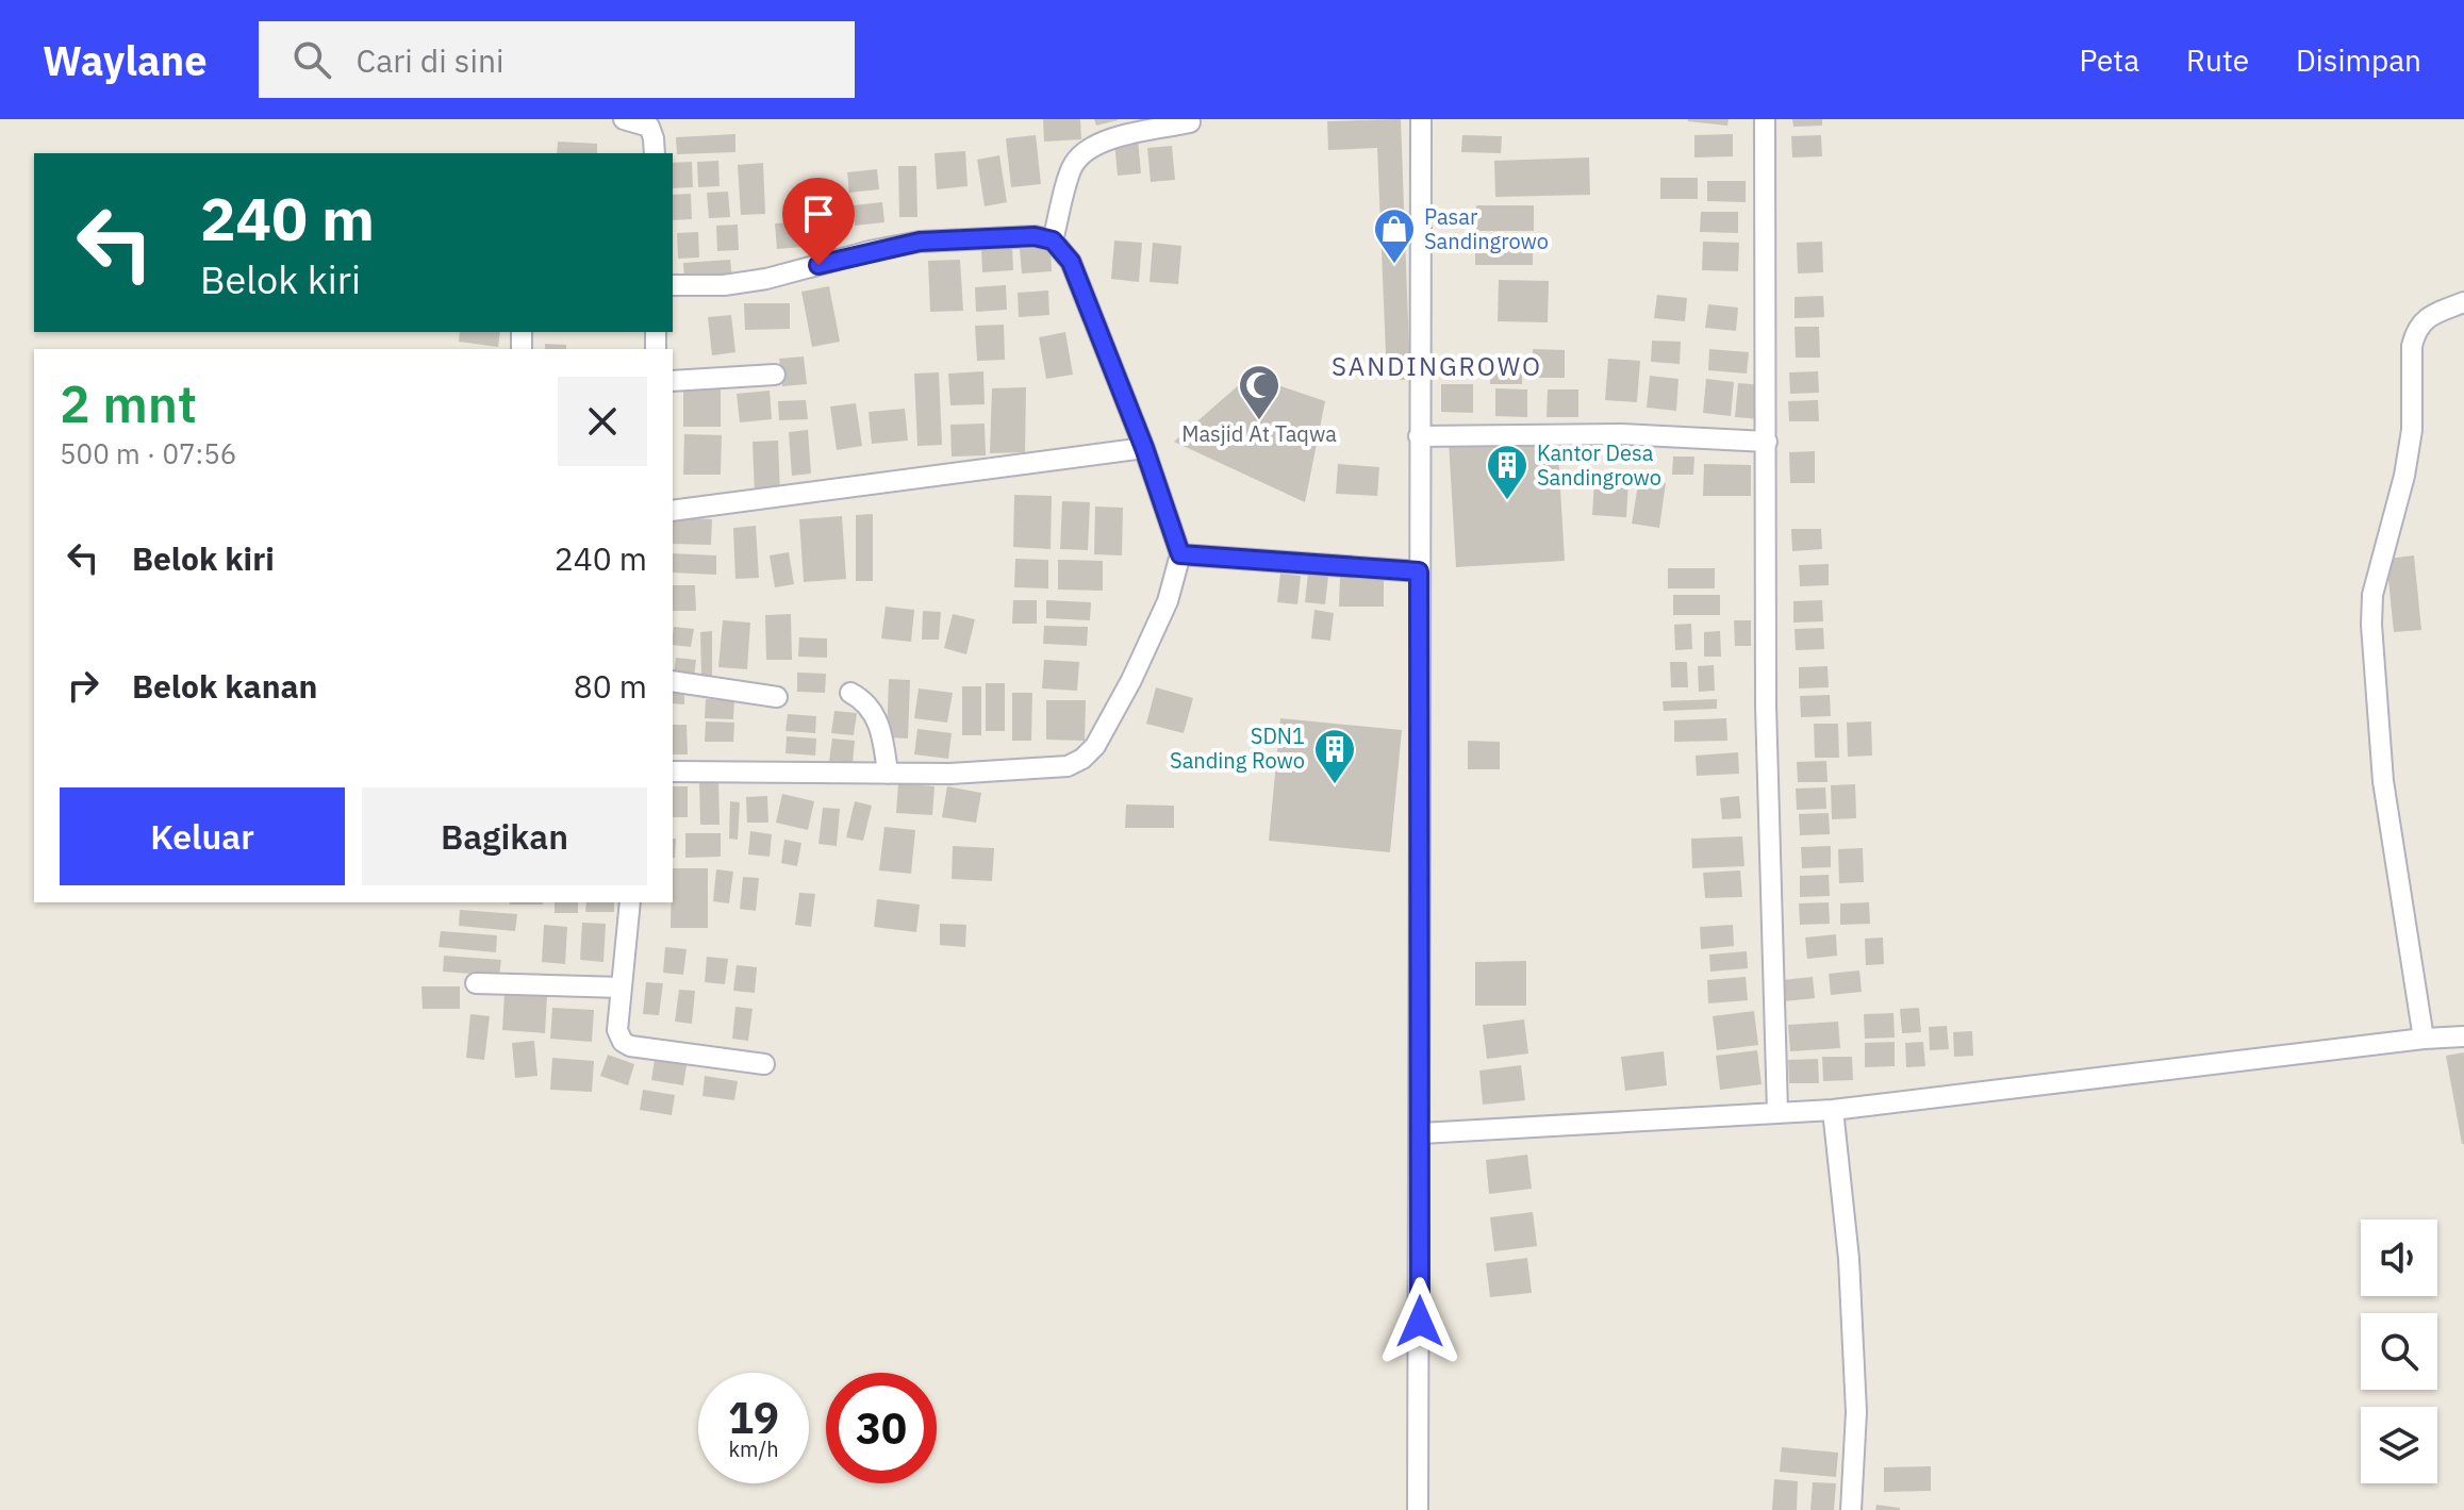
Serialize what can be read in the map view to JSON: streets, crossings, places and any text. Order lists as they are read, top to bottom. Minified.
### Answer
{"districts":["SANDINGROWO"],"places":{"shop":["Pasar Sandingrowo"],"mosque":["Masjid At Taqwa"],"building":["Kantor Desa Sandingrowo","SDN1 Sanding Rowo"]},"page":{"header":"Waylane","search":"Cari di sini","nav":["Peta","Rute","Disimpan"],"turn":["240 m","Belok kiri"],"heading":["2 mnt","500 m · 07:56"],"list":[{"name":"Belok kiri","value":"240 m"},{"name":"Belok kanan","value":"80 m"}],"buttons":["Keluar","Bagikan"],"speed":"19 km/h","limit":"30"}}
